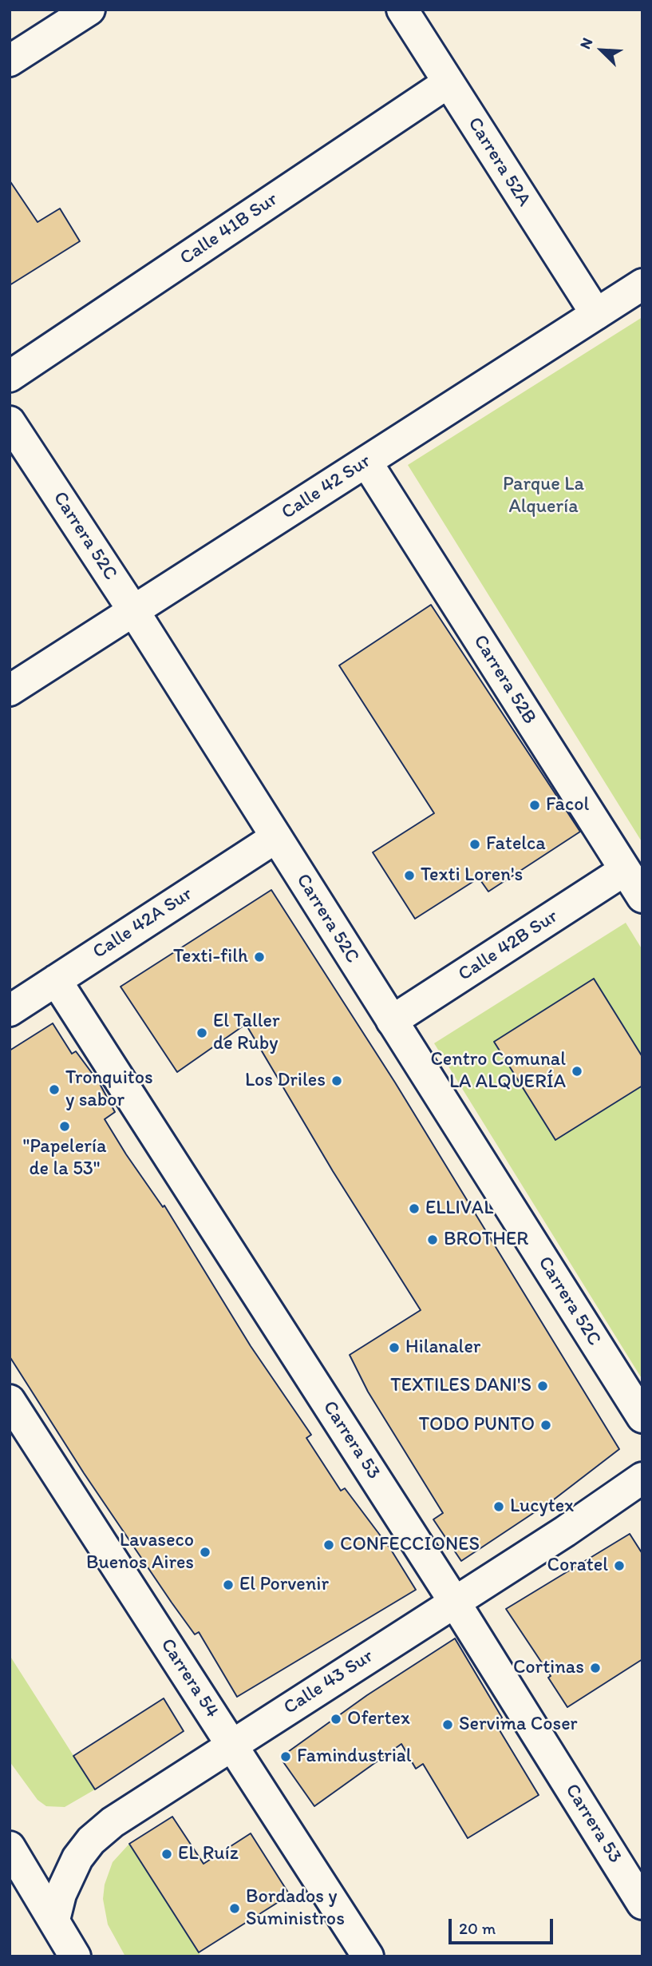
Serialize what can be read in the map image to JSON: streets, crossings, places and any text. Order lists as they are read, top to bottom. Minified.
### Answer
{"streets":{"street":["Carrera 52A","Calle 41B Sur","Calle 42 Sur","Carrera 52C","Carrera 52B","Calle 42A Sur","Calle 42B Sur","Carrera 53","Carrera 54","Calle 43 Sur"]},"crossings":[["Carrera 52A","Calle 41B Sur"],["Carrera 52A","Calle 42 Sur"],["Calle 42 Sur","Carrera 52C"],["Calle 42 Sur","Carrera 52B"],["Carrera 52C","Calle 42A Sur"],["Carrera 52C","Calle 42B Sur"],["Carrera 52B","Calle 42B Sur"],["Calle 42A Sur","Carrera 53"],["Carrera 53","Calle 43 Sur"],["Carrera 54","Calle 43 Sur"]],"parks":["Parque La Alquería"],"places":["Facol","Fatelca","Texti Loren's","Texti-filh","El Taller de Ruby","Centro Comunal LA ALQUERÍA","Los Driles","Tronquitos y sabor","\"Papelería de la 53\"","ELLIVAL","BROTHER","Hilanaler","TEXTILES DANI'S","TODO PUNTO","Lucytex","CONFECCIONES","Lavaseco Buenos Aires","Coratel","El Porvenir","Cortinas","Ofertex","Servima Coser","Famindustrial","EL Ruíz","Bordados y Suministros"],"scale_bar":"20 m","north":"top left"}
